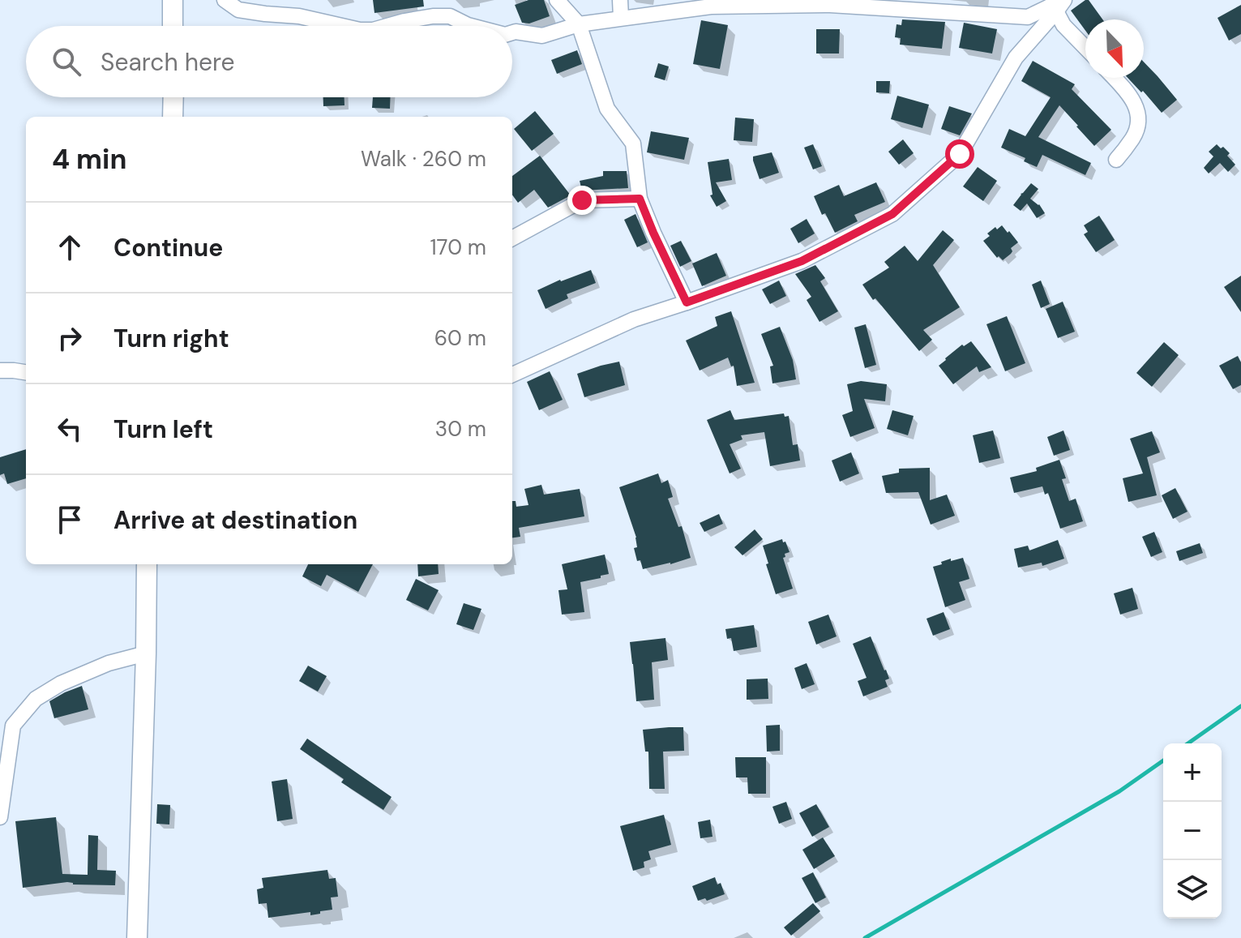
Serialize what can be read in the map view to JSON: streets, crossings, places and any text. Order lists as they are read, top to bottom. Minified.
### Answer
{"north":"bottom right","page":{"search":"Search here","heading":["4 min","Walk · 260 m"],"list":[["Continue","170 m"],["Turn right","60 m"],["Turn left","30 m"],"Arrive at destination"],"map_buttons":["+","−"]}}
